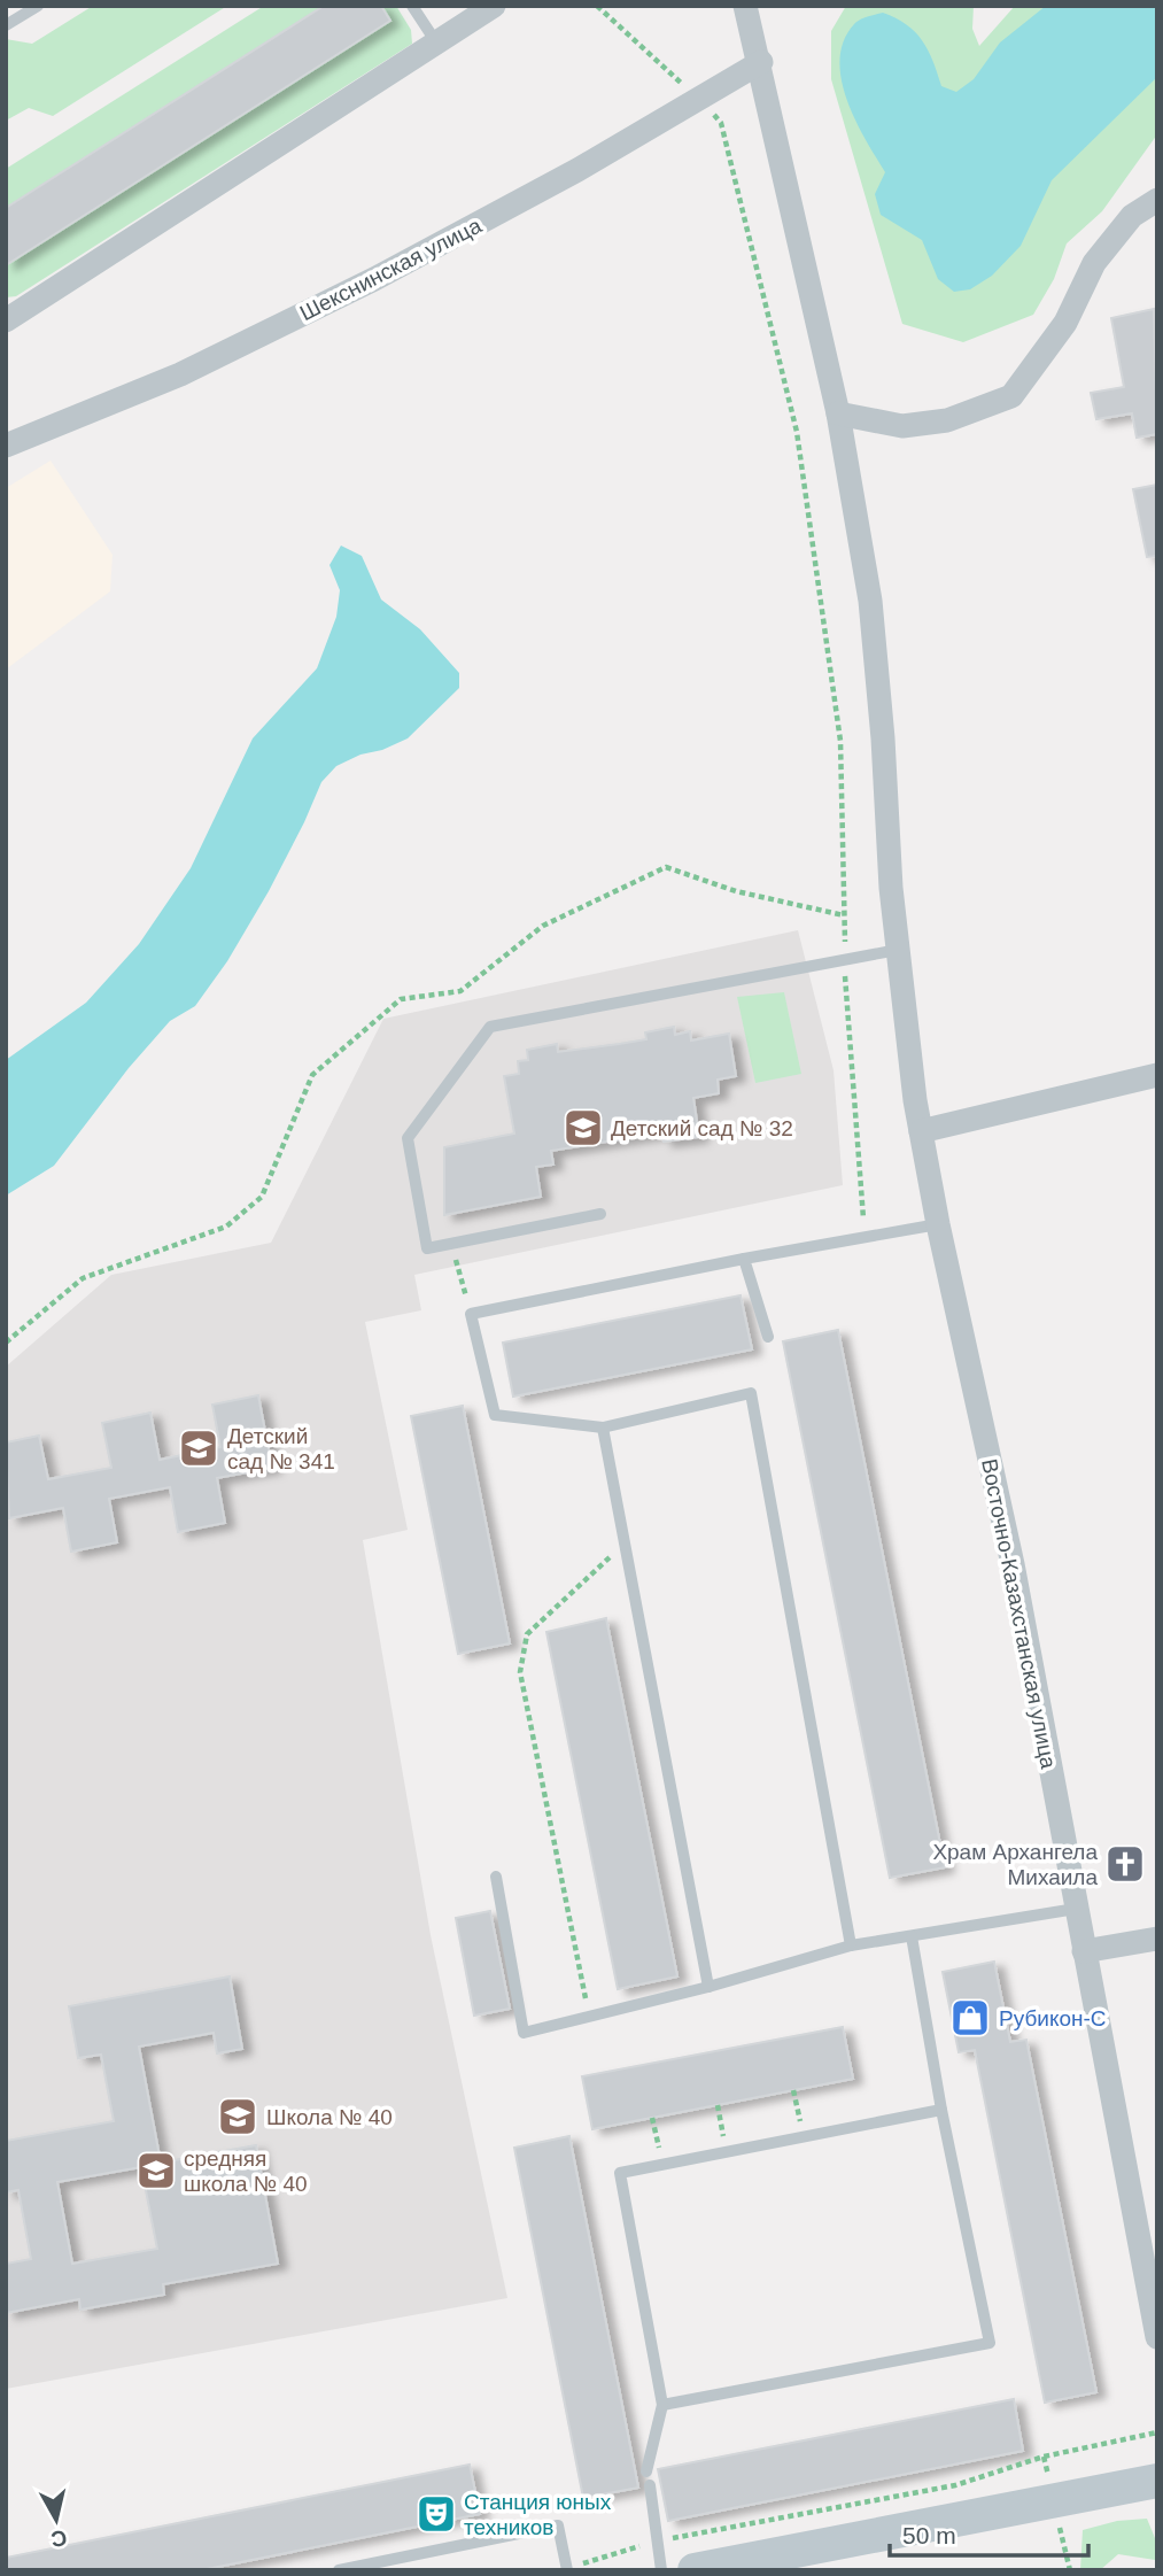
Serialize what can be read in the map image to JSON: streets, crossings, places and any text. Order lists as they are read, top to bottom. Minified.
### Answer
{"streets":{"street":["Шекснинская улица","Восточно-Казахстанская улица"]},"crossings":[["Шекснинская улица","Восточно-Казахстанская улица"]],"places":{"school or university":["Детский сад № 32","Детский сад № 341","Школа № 40","средняя школа № 40"],"church":["Храм Архангела Михаила"],"shop":["Рубикон-С"],"theatre":["Станция юных техников"]},"scale_bar":"50 m","north":"bottom"}
